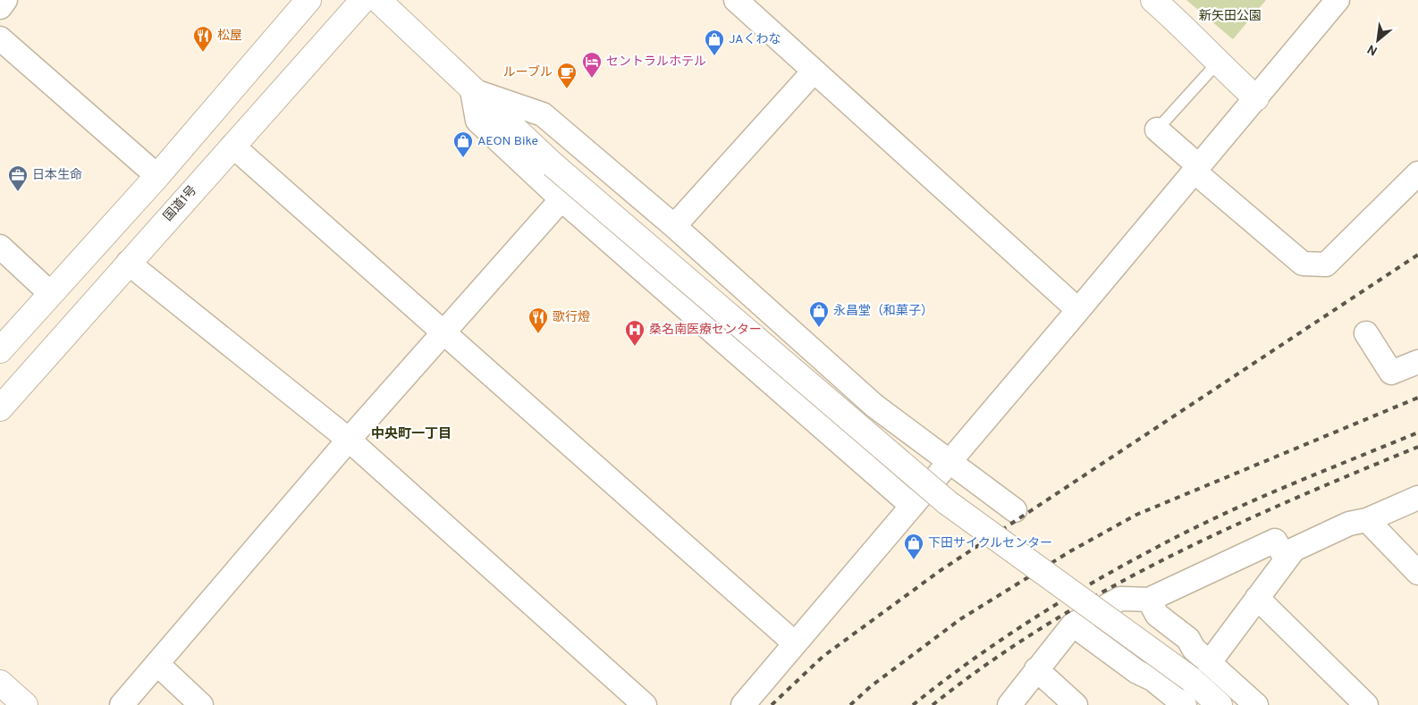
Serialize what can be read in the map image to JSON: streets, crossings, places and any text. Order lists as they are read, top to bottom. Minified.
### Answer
{"streets":{"main road":["国道1号"]},"districts":["中央町一丁目"],"parks":["新矢田公園"],"places":{"restaurant":["松屋","歌行燈"],"shop":["JAくわな","AEON Bike","永昌堂（和菓子）","下田サイクルセンター"],"hotel":["セントラルホテル"],"cafe":["ルーブル"],"office":["日本生命"],"hospital":["桑名南医療センター"]},"north":"bottom left"}
